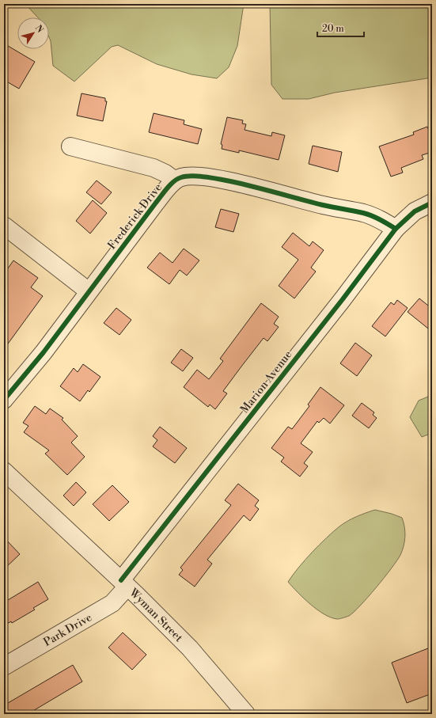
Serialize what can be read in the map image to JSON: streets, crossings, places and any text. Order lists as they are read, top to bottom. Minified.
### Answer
{"streets":{"street":["Frederick Drive","Marion Avenue","Wyman Street","Park Drive"]},"crossings":[["Frederick Drive","Marion Avenue"],["Marion Avenue","Wyman Street"],["Marion Avenue","Park Drive"],["Wyman Street","Park Drive"]],"scale_bar":"20 m","north":"top right"}
